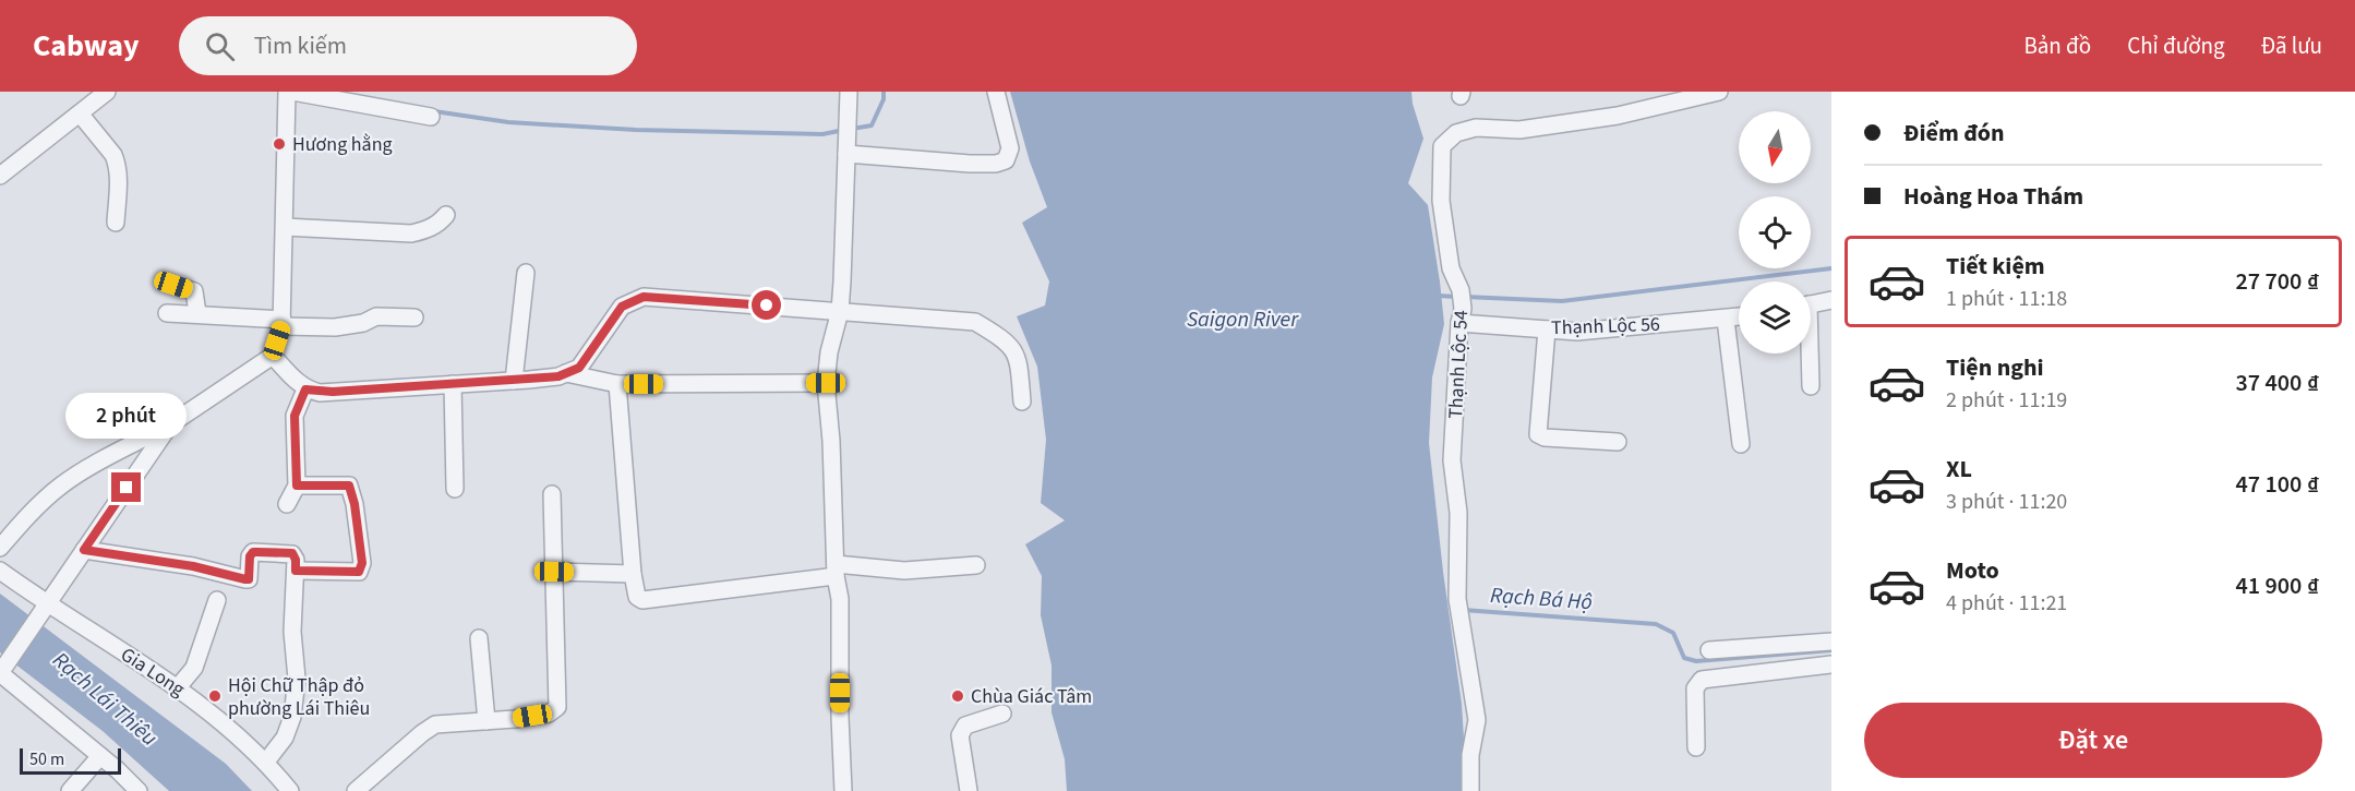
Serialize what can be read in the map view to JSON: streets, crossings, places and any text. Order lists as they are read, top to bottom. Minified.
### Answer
{"streets":{"street":["Thạnh Lộc 56","Thạnh Lộc 54","Gia Long"]},"crossings":[["Thạnh Lộc 56","Thạnh Lộc 54"]],"water":["Saigon River","Rạch Bá Hộ","Rạch Lái Thiêu"],"places":["Hương hằng","Hội Chữ Thập đỏ phường Lái Thiêu","Chùa Giác Tâm"],"scale_bar":"50 m","north":"bottom","page":{"header":"Cabway","search":"Tìm kiếm","nav":["Bản đồ","Chỉ đường","Đã lưu"],"banner":["Điểm đón","Hoàng Hoa Thám"],"list":[{"name":"Tiết kiệm","note":"1 phút · 11:18","value":"27 700 ₫"},{"name":"Tiện nghi","note":"2 phút · 11:19","value":"37 400 ₫"},{"name":"XL","note":"3 phút · 11:20","value":"47 100 ₫"},{"name":"Moto","note":"4 phút · 11:21","value":"41 900 ₫"}],"bubble":"2 phút","buttons":"Đặt xe","scale":"50 m"}}
